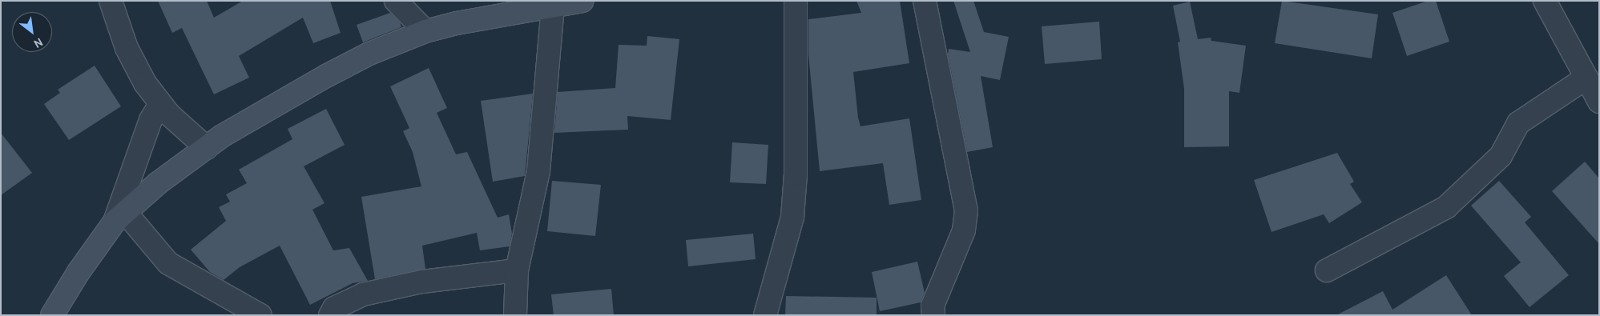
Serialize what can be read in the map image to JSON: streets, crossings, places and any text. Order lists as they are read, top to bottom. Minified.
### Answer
{"north":"bottom right"}
